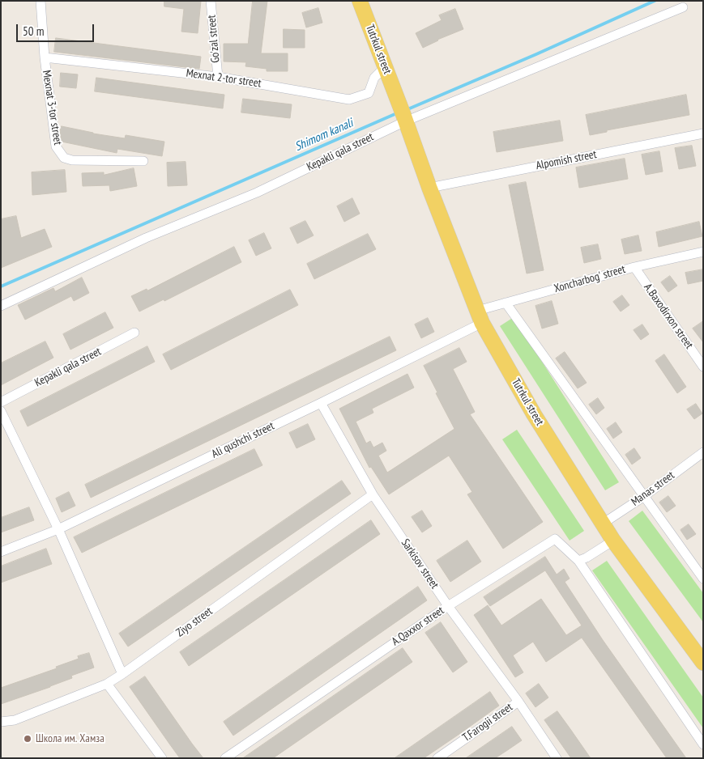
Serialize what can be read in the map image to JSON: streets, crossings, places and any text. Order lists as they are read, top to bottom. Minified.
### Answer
{"streets":{"main road":["Tutrkul street"],"street":["Go'zal street","Mexnat 2-tor street","Mexnat 3-tor street","Kepakli qala street","Alpomish street","Xoncharbog' street","A.Baxodirxon street","Ali qushchi street","Manas street","Sarkisov street","Ziyo street","A.Qaxxor street","T.Farogii street"]},"crossings":[["Go'zal street","Mexnat 2-tor street"],["Tutrkul street","Mexnat 2-tor street"],["Tutrkul street","Kepakli qala street"],["Tutrkul street","Alpomish street"],["Tutrkul street","Xoncharbog' street"],["Tutrkul street","Ali qushchi street"],["Tutrkul street","Manas street"],["Mexnat 2-tor street","Mexnat 3-tor street"],["Xoncharbog' street","A.Baxodirxon street"],["Xoncharbog' street","Ali qushchi street"],["Ali qushchi street","Sarkisov street"],["Sarkisov street","Ziyo street"],["Sarkisov street","A.Qaxxor street"],["Sarkisov street","T.Farogii street"]],"water":["Shimom kanali"],"places":["Школа им. Хамза"],"scale_bar":"50 m"}
